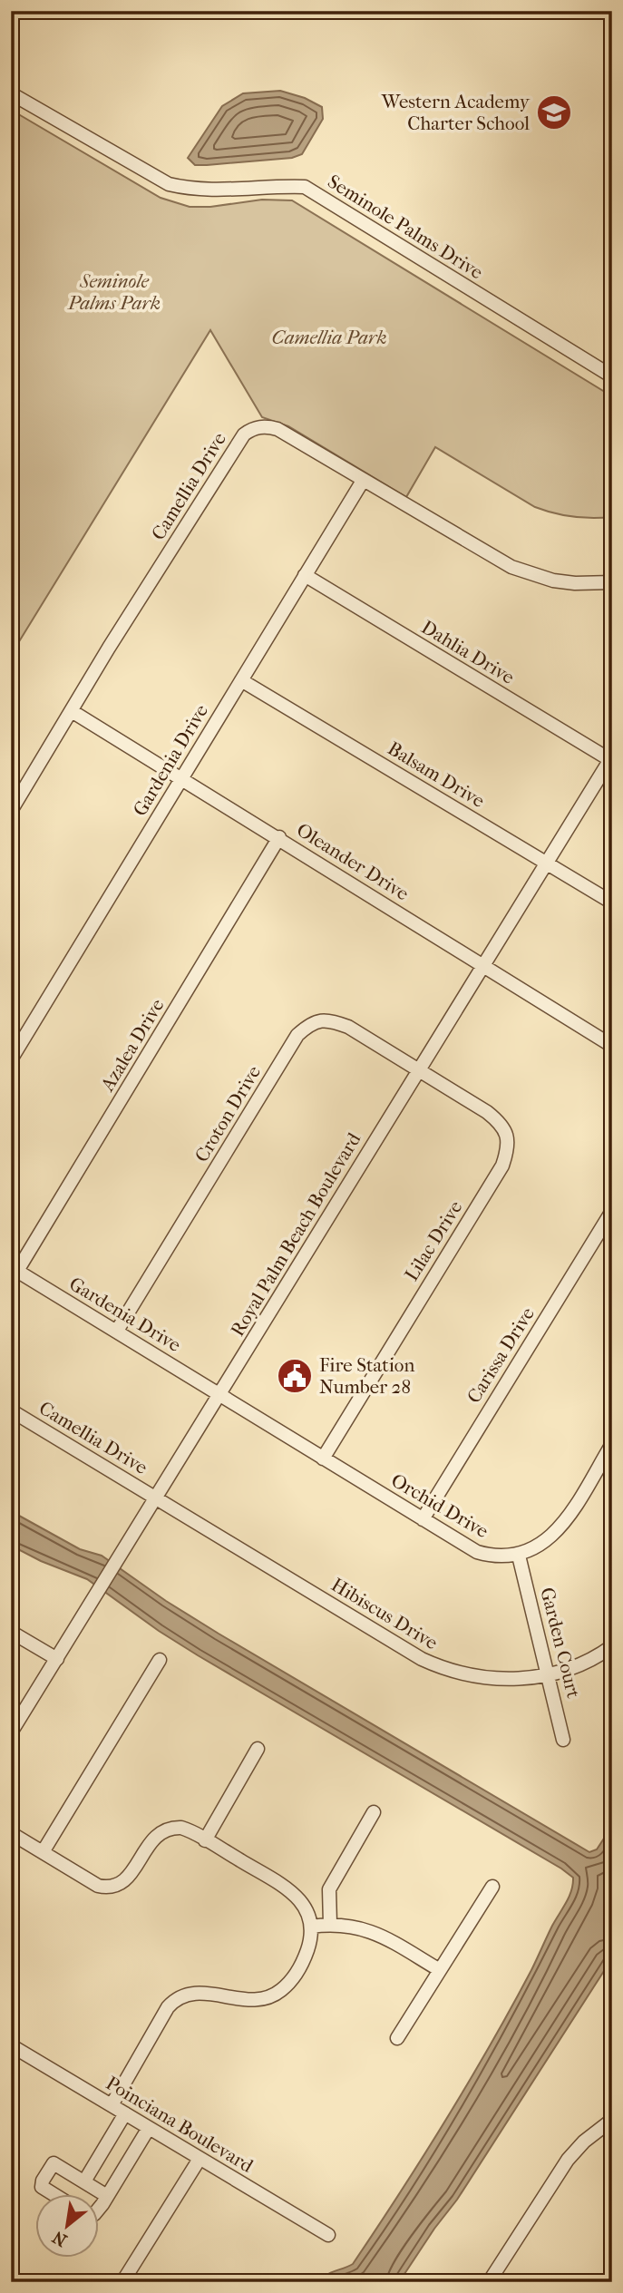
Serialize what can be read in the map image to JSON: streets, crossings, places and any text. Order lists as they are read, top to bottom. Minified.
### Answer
{"streets":{"street":["Seminole Palms Drive","Camellia Drive","Dahlia Drive","Gardenia Drive","Balsam Drive","Oleander Drive","Azalea Drive","Croton Drive","Royal Palm Beach Boulevard","Lilac Drive","Carissa Drive","Orchid Drive","Hibiscus Drive","Garden Court","Poinciana Boulevard"]},"crossings":[["Camellia Drive","Gardenia Drive"],["Camellia Drive","Oleander Drive"],["Camellia Drive","Royal Palm Beach Boulevard"],["Camellia Drive","Hibiscus Drive"],["Dahlia Drive","Gardenia Drive"],["Dahlia Drive","Royal Palm Beach Boulevard"],["Gardenia Drive","Balsam Drive"],["Gardenia Drive","Oleander Drive"],["Gardenia Drive","Azalea Drive"],["Gardenia Drive","Croton Drive"],["Gardenia Drive","Royal Palm Beach Boulevard"],["Gardenia Drive","Orchid Drive"],["Balsam Drive","Royal Palm Beach Boulevard"],["Oleander Drive","Azalea Drive"],["Oleander Drive","Royal Palm Beach Boulevard"],["Croton Drive","Royal Palm Beach Boulevard"],["Croton Drive","Lilac Drive"],["Royal Palm Beach Boulevard","Lilac Drive"],["Royal Palm Beach Boulevard","Orchid Drive"],["Royal Palm Beach Boulevard","Hibiscus Drive"],["Lilac Drive","Orchid Drive"],["Carissa Drive","Orchid Drive"],["Orchid Drive","Garden Court"],["Hibiscus Drive","Garden Court"]],"parks":["Seminole Palms Park","Camellia Park"],"places":{"school or university":["Western Academy Charter School"],"public building":["Fire Station Number 28"]},"north":"bottom left"}
